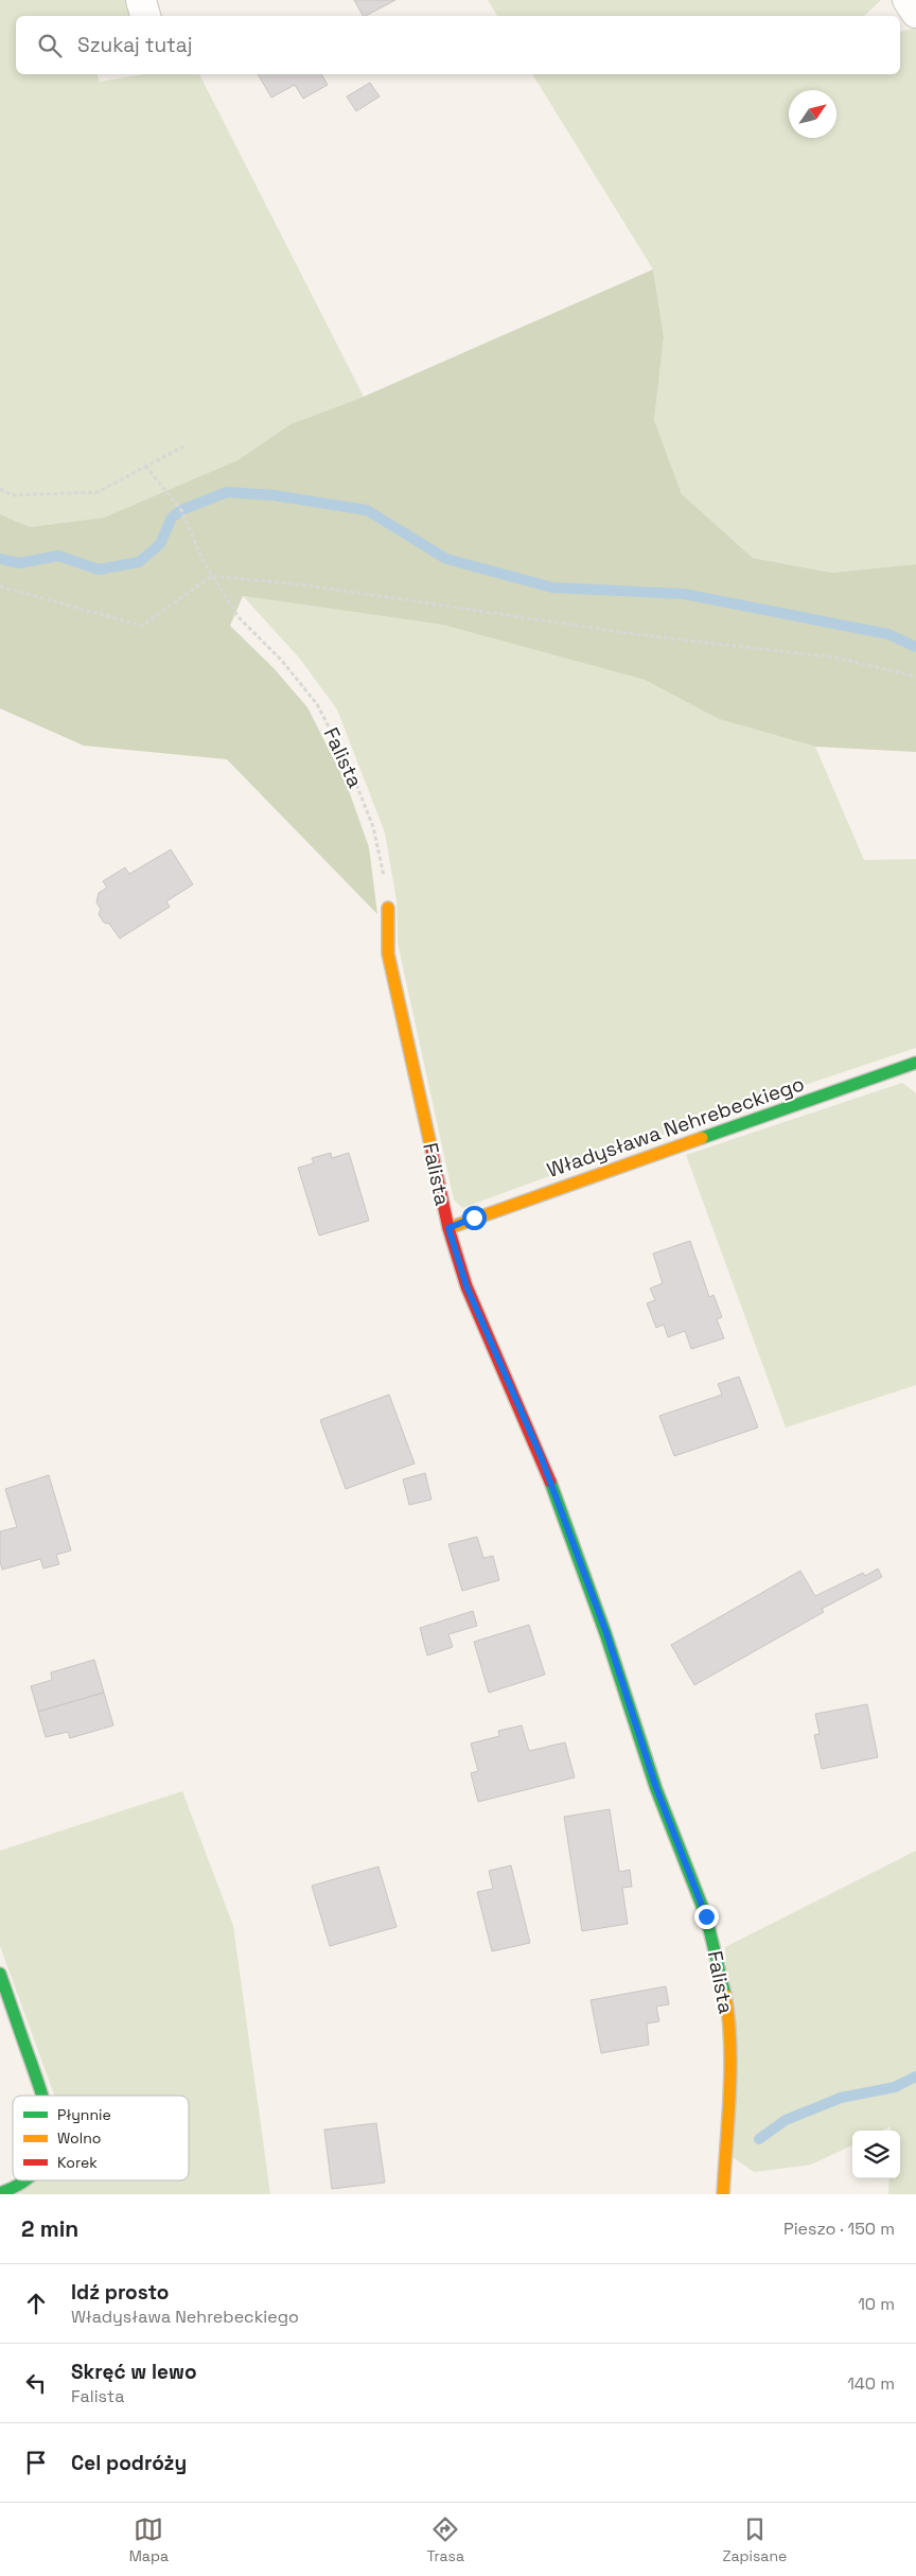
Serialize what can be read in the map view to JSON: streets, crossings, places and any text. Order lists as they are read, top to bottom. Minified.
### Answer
{"streets":{"street":["Falista","Władysława Nehrebeckiego"]},"crossings":[["Falista","Władysława Nehrebeckiego"]],"legend":["Płynnie","Wolno","Korek"],"north":"top right","page":{"search":"Szukaj tutaj","heading":["2 min","Pieszo · 150 m"],"list":[["Idź prosto","Władysława Nehrebeckiego","10 m"],["Skręć w lewo","Falista","140 m"],"Cel podróży"],"nav":["Mapa","Trasa","Zapisane"]}}
